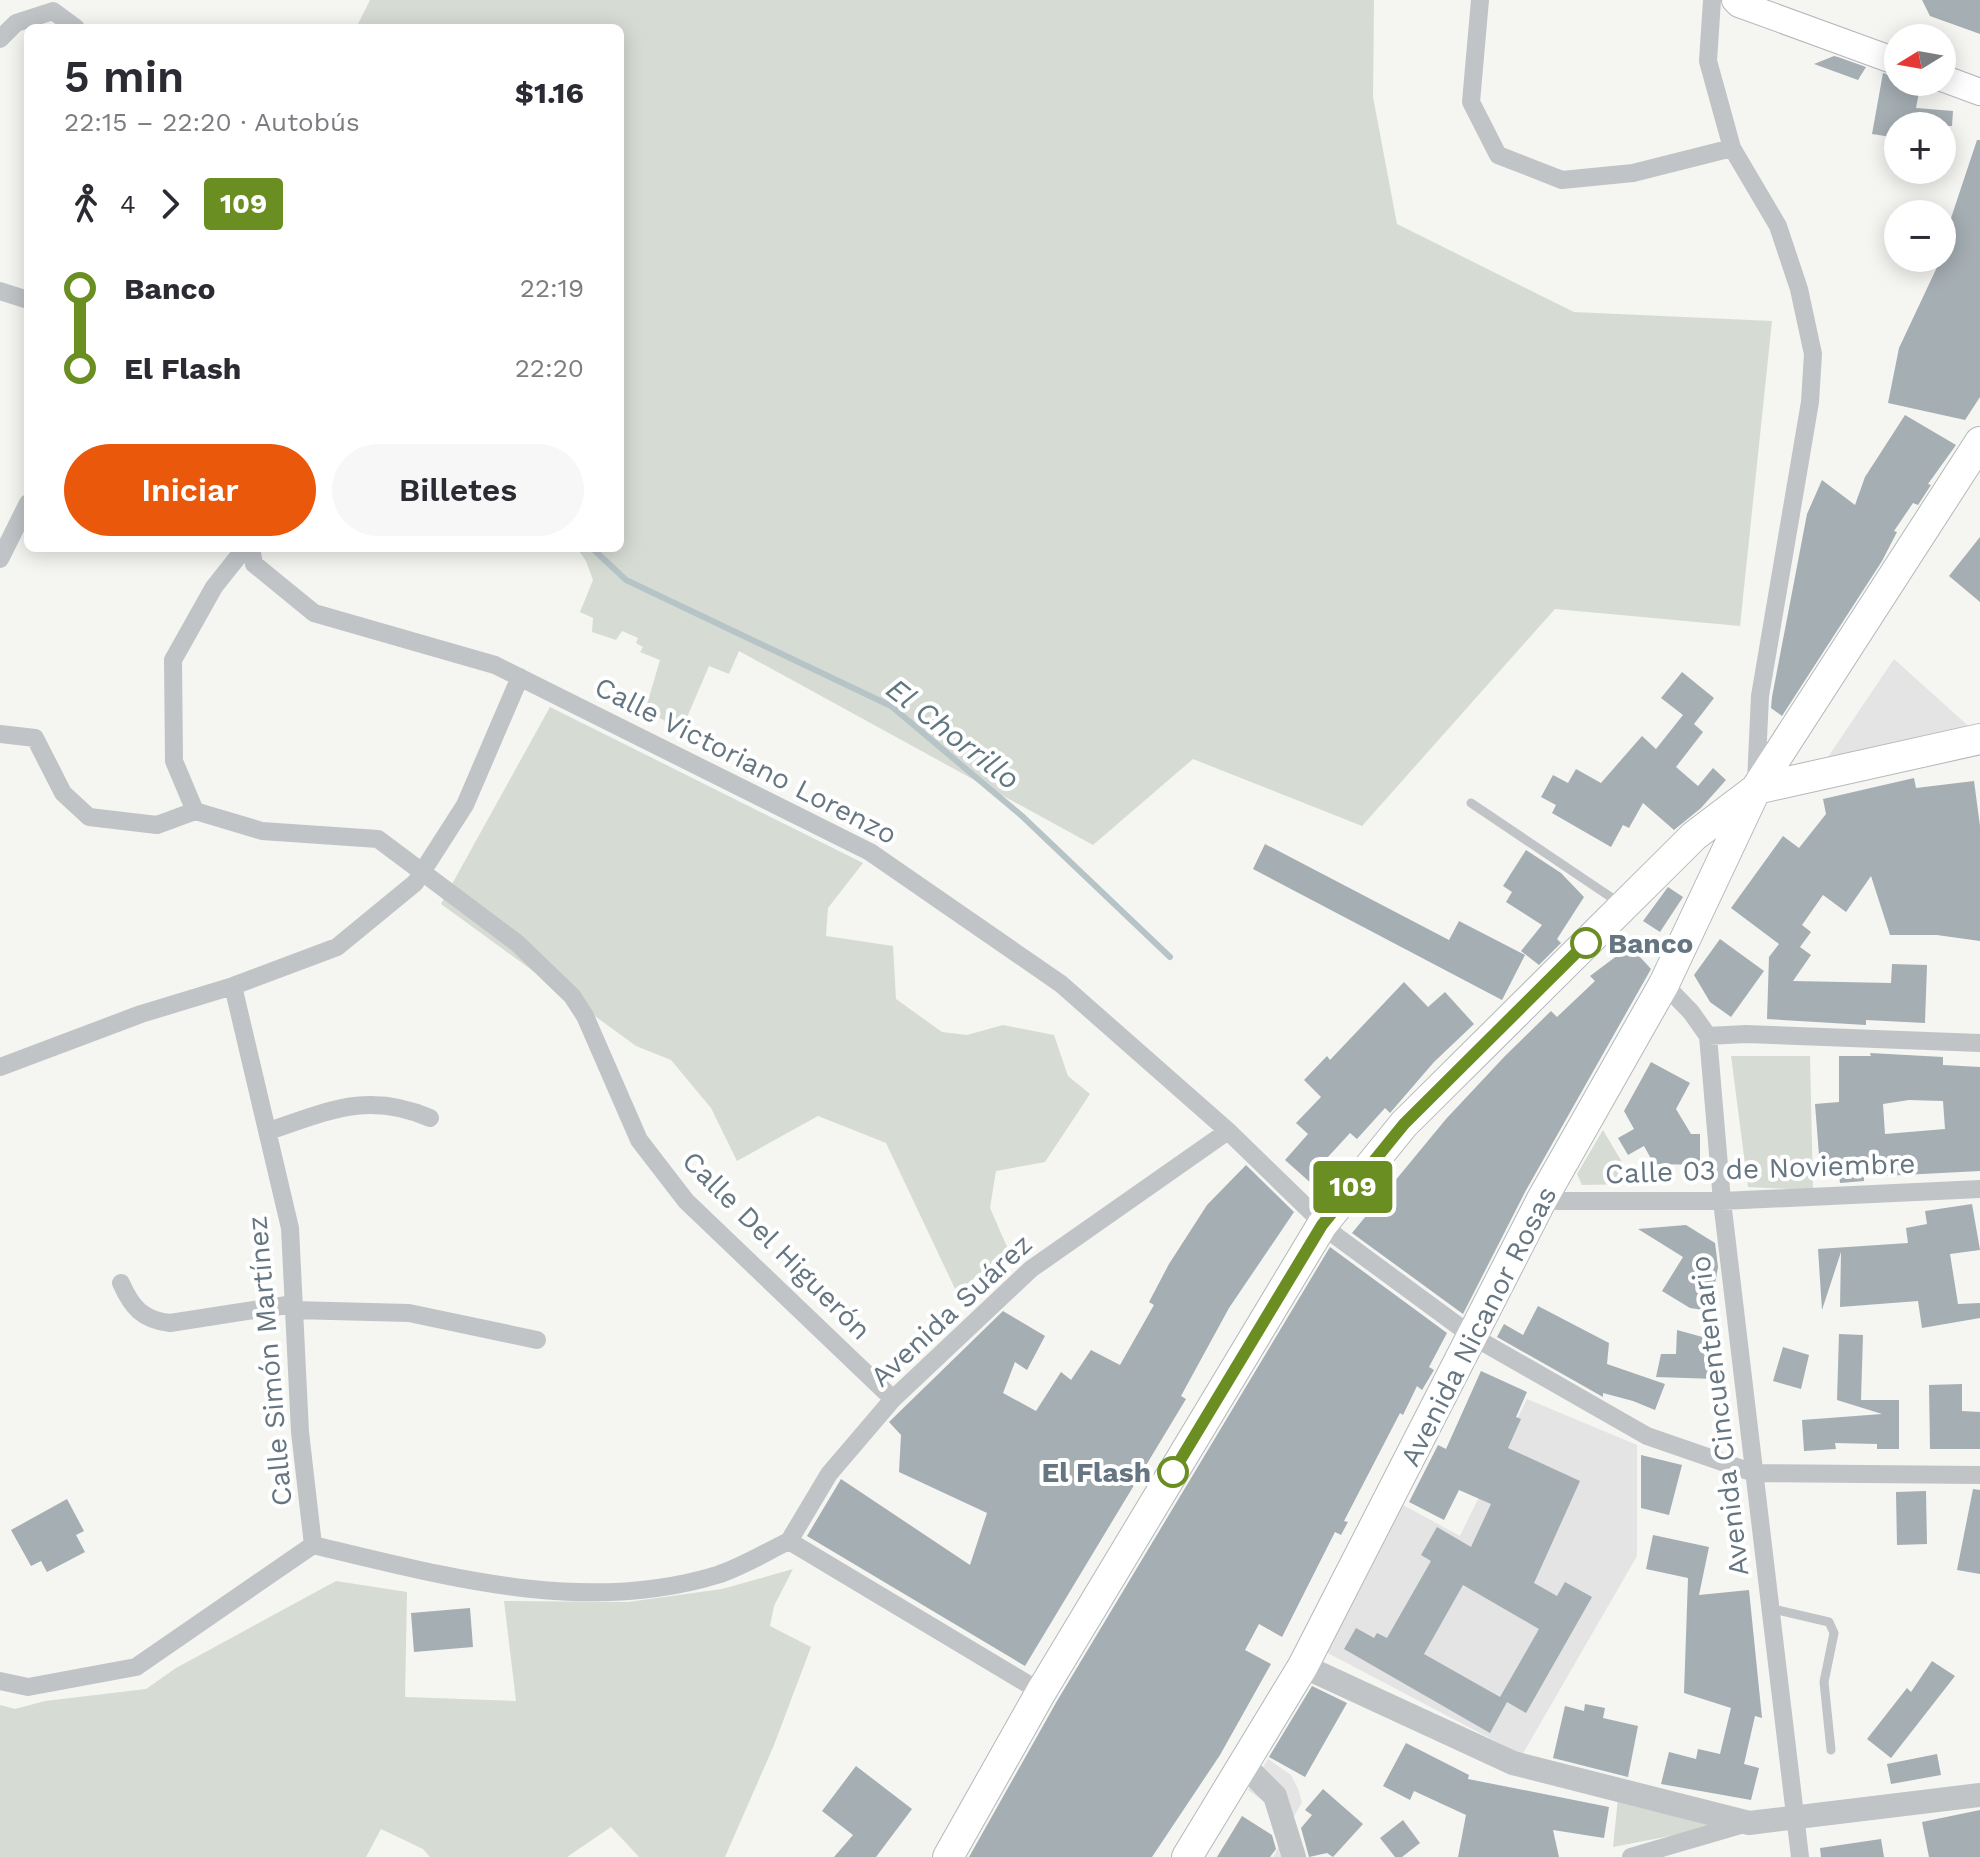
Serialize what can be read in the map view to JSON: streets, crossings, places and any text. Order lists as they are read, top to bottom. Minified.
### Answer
{"streets":{"main road":["Avenida Nicanor Rosas"],"street":["Calle Victoriano Lorenzo","Calle 03 de Noviembre","Calle Del Higuerón","Avenida Suárez","Calle Simón Martínez","Avenida Cincuentenario"]},"crossings":[["Calle Victoriano Lorenzo","Avenida Suárez"],["Calle Victoriano Lorenzo","Avenida Nicanor Rosas"],["Calle Victoriano Lorenzo","Avenida Cincuentenario"],["Calle 03 de Noviembre","Avenida Nicanor Rosas"],["Calle 03 de Noviembre","Avenida Cincuentenario"],["Calle Del Higuerón","Avenida Suárez"]],"water":["El Chorrillo"],"places":["Banco","El Flash"],"lines":["bus line 109"],"north":"left","page":{"on_map":"109","map_buttons":["+","−"],"heading":["5 min","22:15 – 22:20 · Autobús","$1.16"],"legs":["4","109"],"list":[{"name":"Banco","value":"22:19"},{"name":"El Flash","value":"22:20"}],"buttons":["Iniciar","Billetes"]}}
